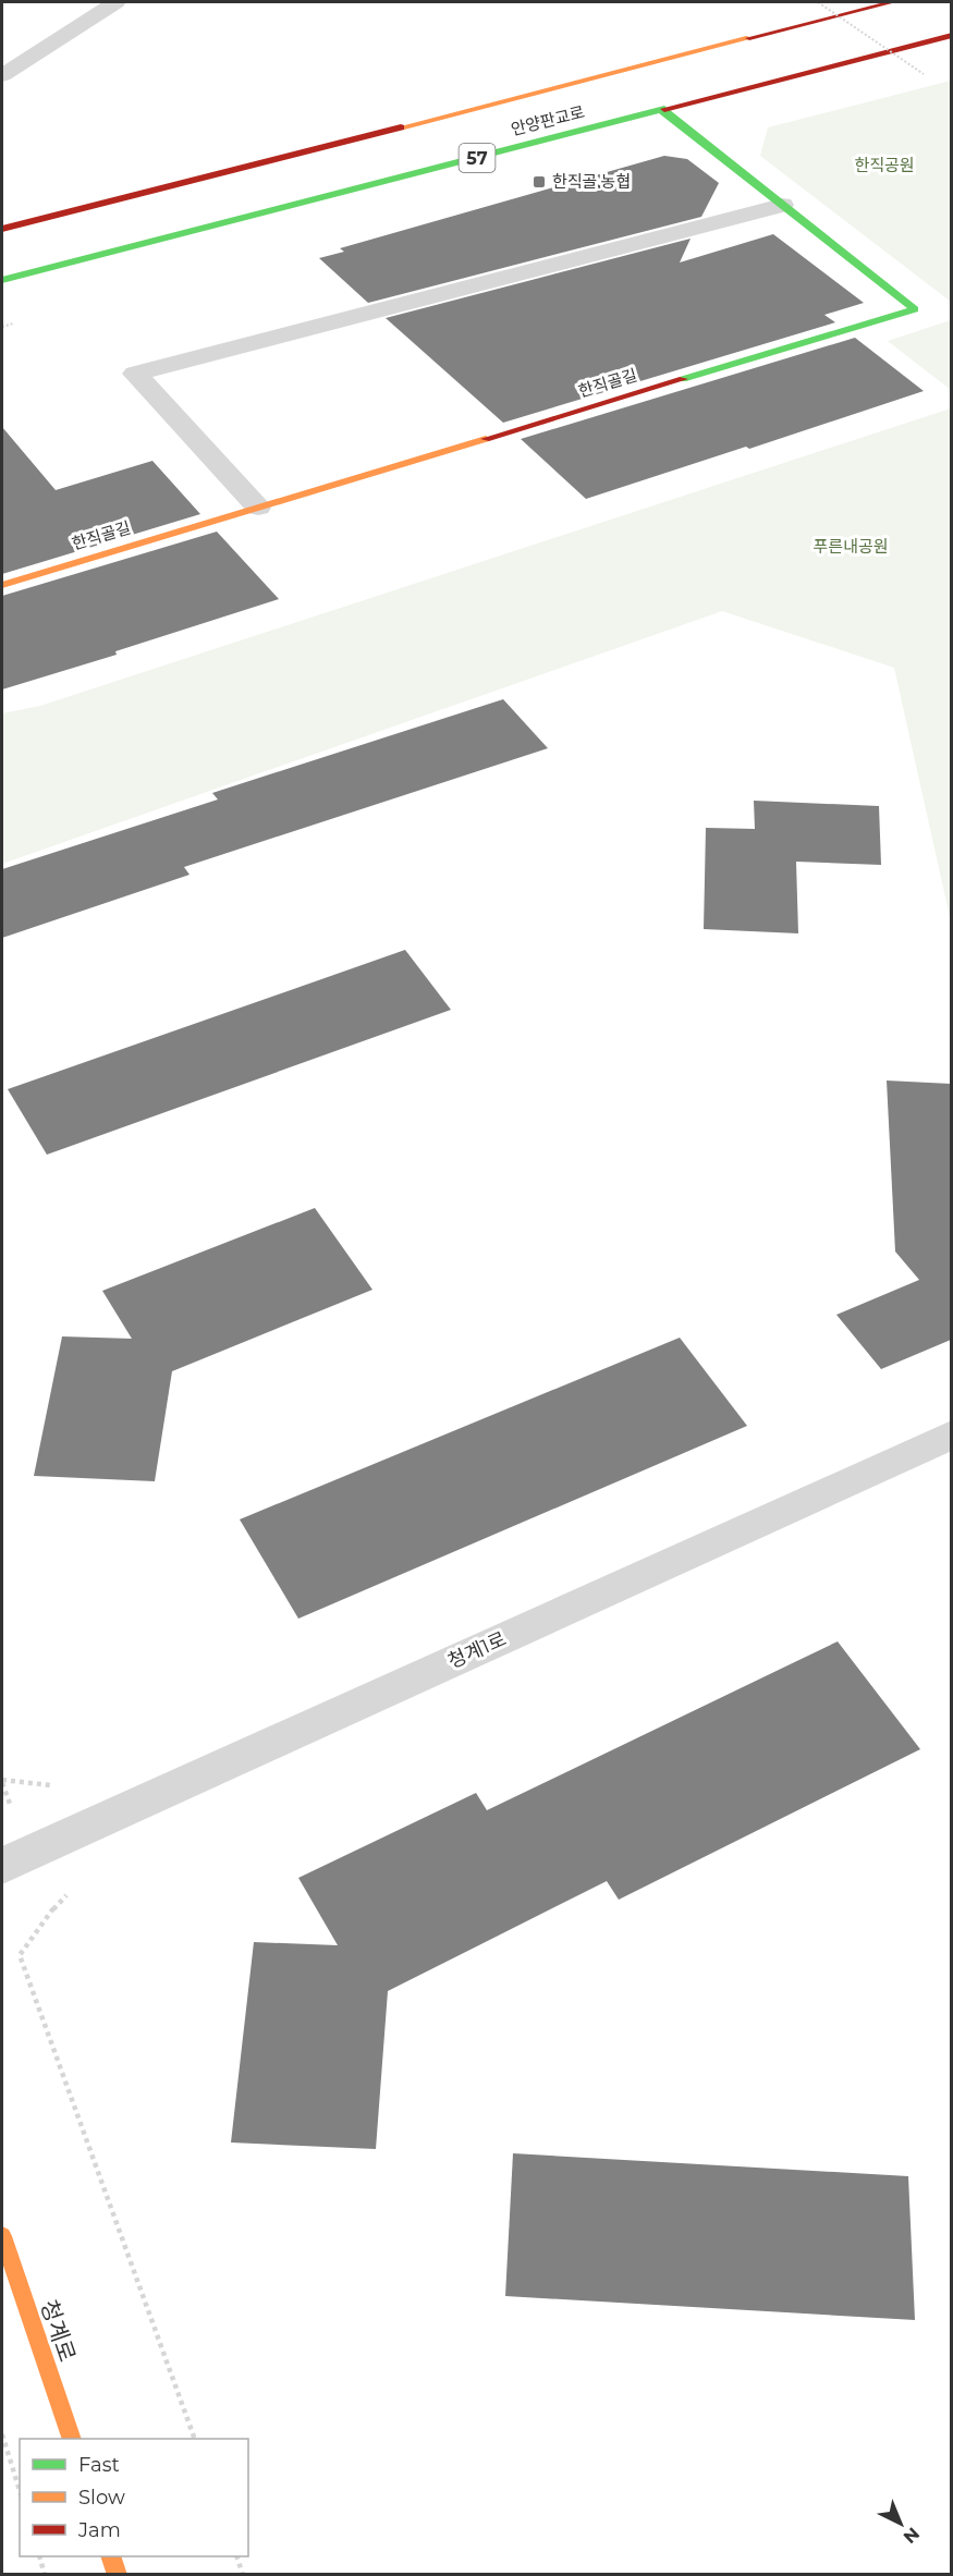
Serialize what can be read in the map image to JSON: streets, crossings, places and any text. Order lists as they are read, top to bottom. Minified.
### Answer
{"streets":{"main road":["안양판교로","57","한직골길","청계로"],"street":["청계1로"]},"crossings":[["안양판교로","한직골길"]],"parks":["한직공원","푸른내공원"],"places":{"transit":["한직골.농협"]},"legend":["Fast","Slow","Jam"],"north":"bottom right"}
